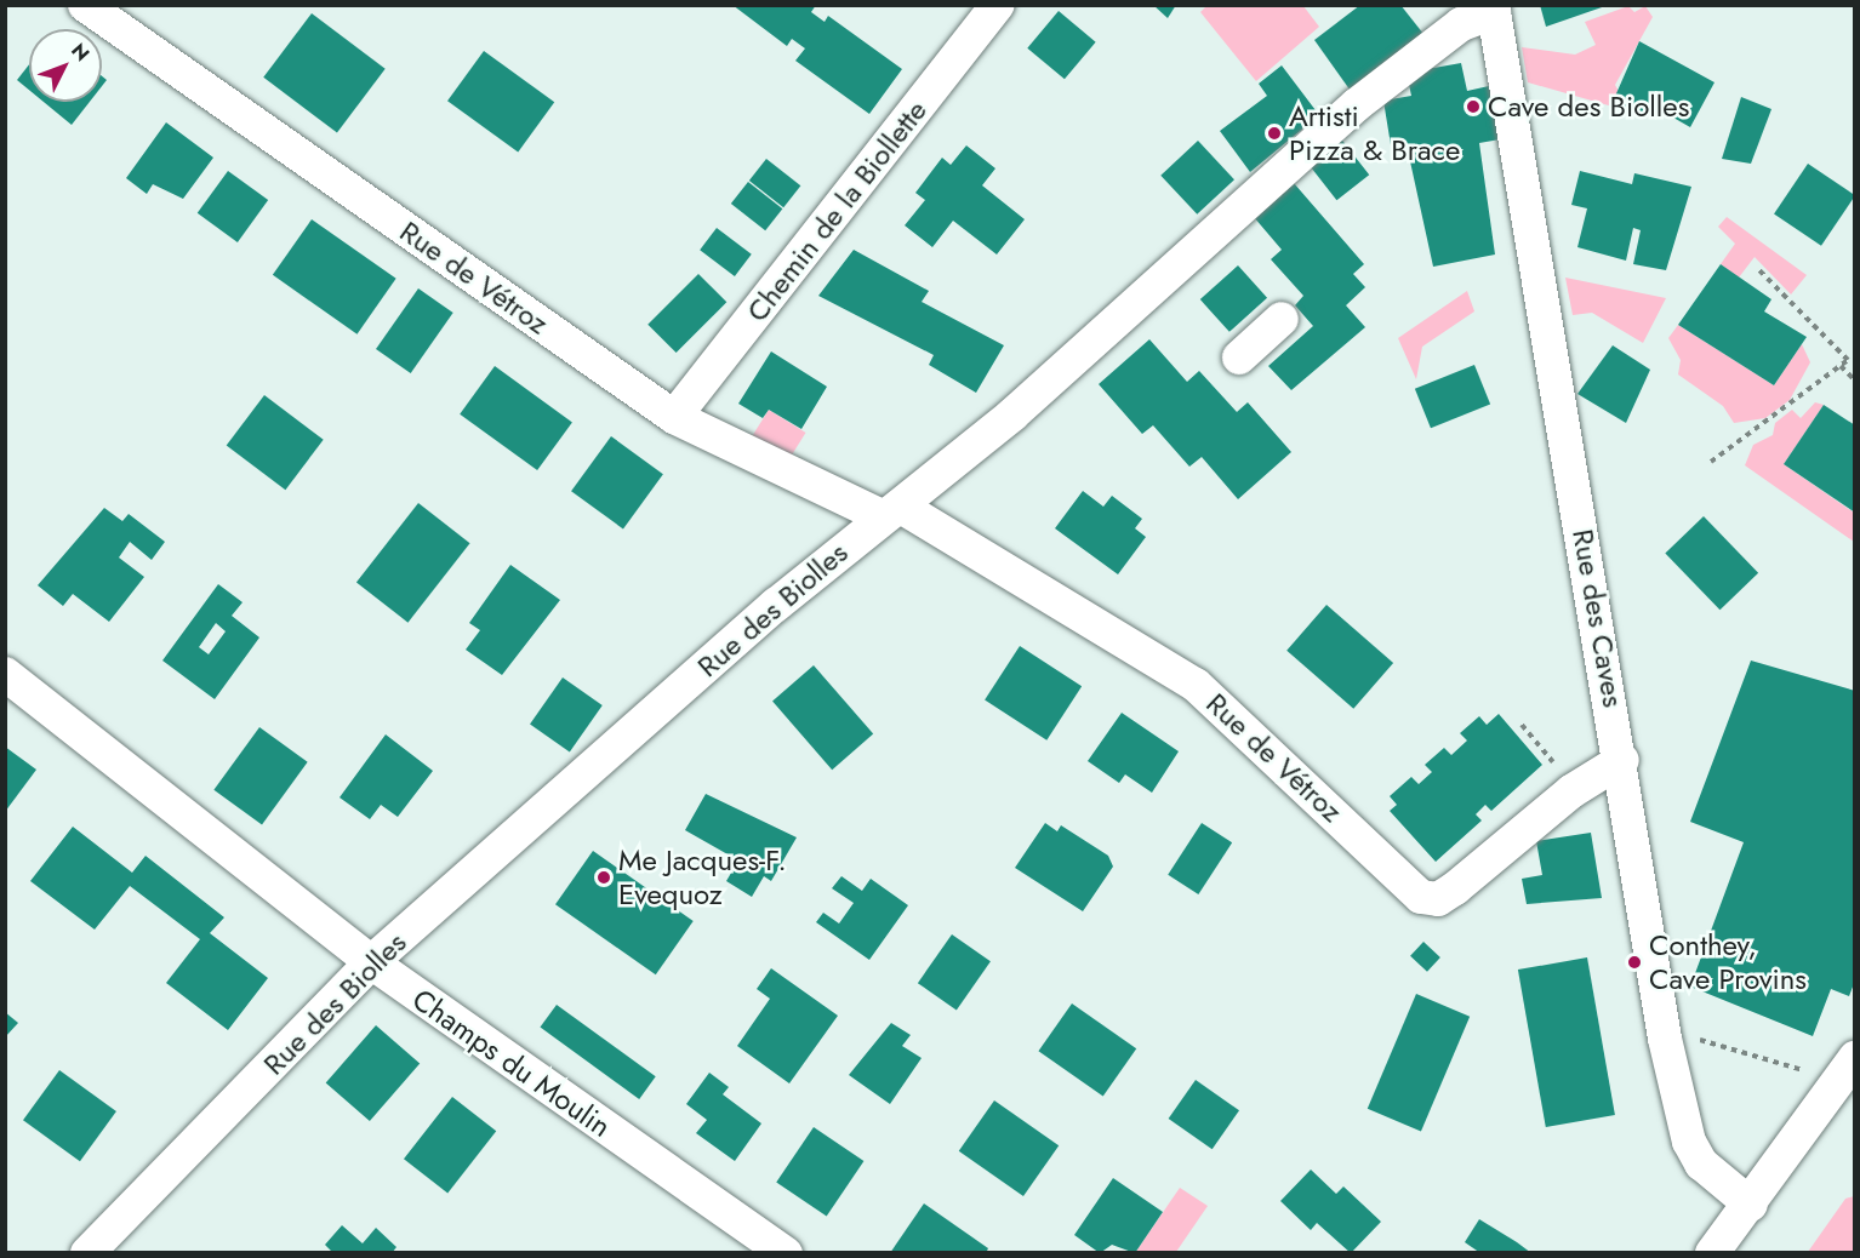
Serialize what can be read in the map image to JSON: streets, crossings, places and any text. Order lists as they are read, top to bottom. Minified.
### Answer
{"streets":{"street":["Chemin de la Biollette","Rue de Vétroz","Rue des Biolles","Rue des Caves","Champs du Moulin"]},"crossings":[["Chemin de la Biollette","Rue de Vétroz"],["Rue de Vétroz","Rue des Biolles"],["Rue de Vétroz","Rue des Caves"],["Rue des Biolles","Rue des Caves"],["Rue des Biolles","Champs du Moulin"]],"places":["Cave des Biolles","Artisti Pizza & Brace","Me Jacques-F. Evequoz","Conthey, Cave Provins"],"north":"top right"}
